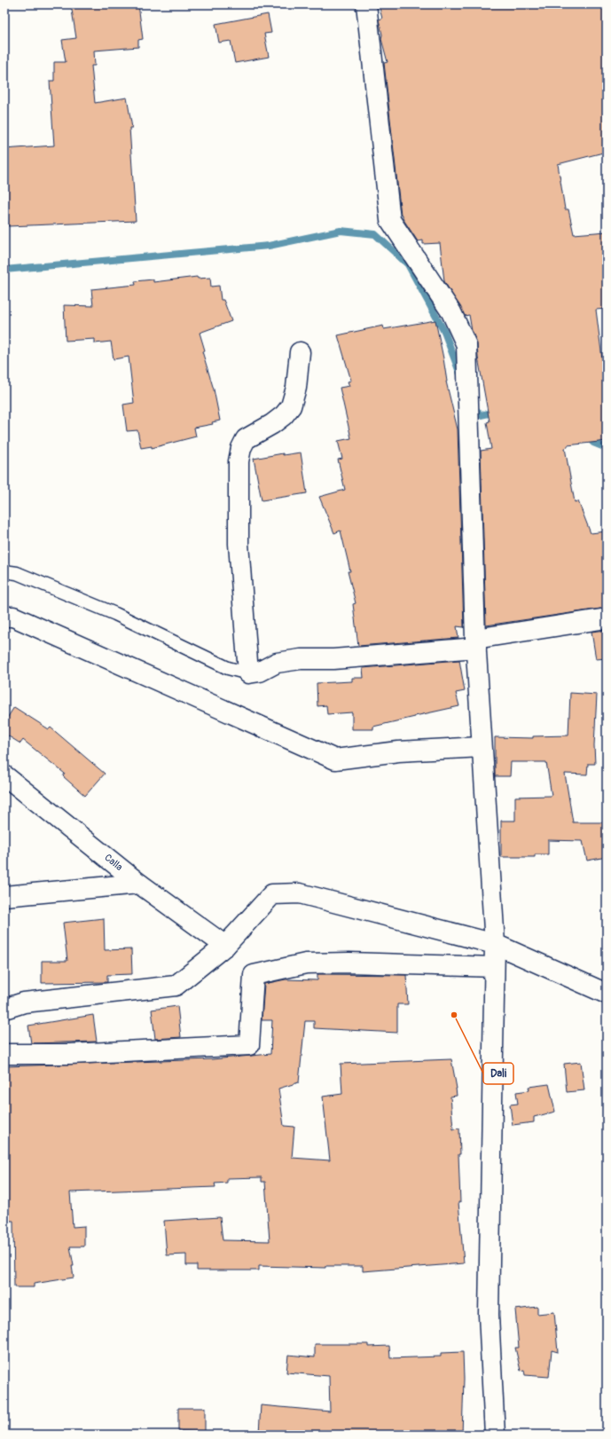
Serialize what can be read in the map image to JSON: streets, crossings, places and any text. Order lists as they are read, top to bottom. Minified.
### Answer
{"streets":{"street":["Calla"]},"places":["Dali"]}
